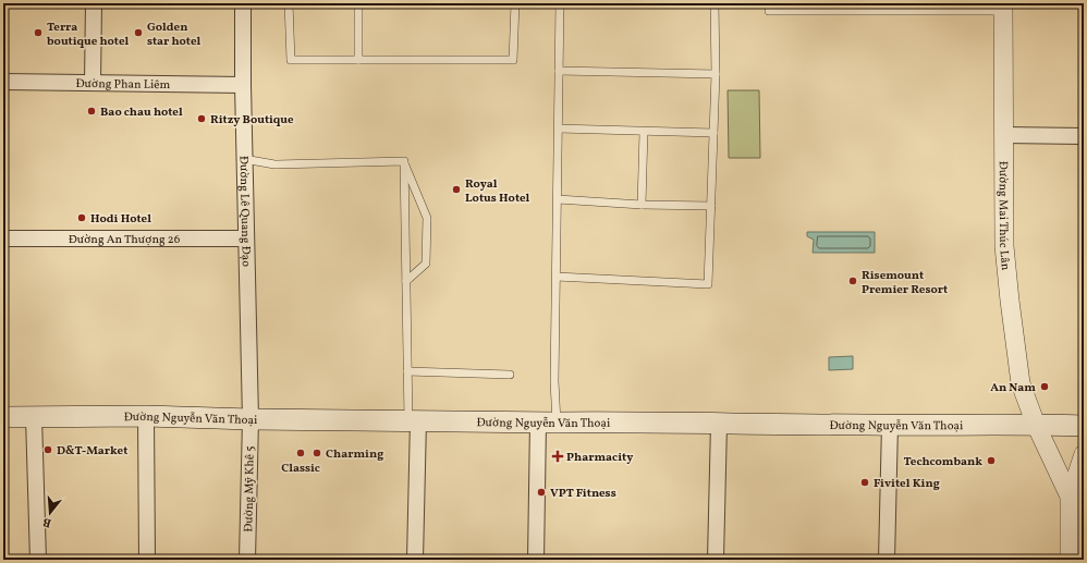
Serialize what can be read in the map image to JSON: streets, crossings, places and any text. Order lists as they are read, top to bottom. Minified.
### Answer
{"streets":{"main road":["Đường Nguyễn Văn Thoại"],"street":["Đường Phan Liêm","Đường Lê Quang Đạo","Đường Mai Thúc Lân","Đường An Thượng 26","Đường Mỹ Khê 5"]},"crossings":[["Đường Phan Liêm","Đường Lê Quang Đạo"],["Đường Lê Quang Đạo","Đường An Thượng 26"],["Đường Lê Quang Đạo","Đường Nguyễn Văn Thoại"],["Đường Lê Quang Đạo","Đường Mỹ Khê 5"],["Đường Mai Thúc Lân","Đường Nguyễn Văn Thoại"],["Đường Nguyễn Văn Thoại","Đường Mỹ Khê 5"]],"places":{"other":["Terra boutique hotel","Golden star hotel","Bao chau hotel","Ritzy Boutique","Royal Lotus Hotel","Hodi Hotel","Risemount Premier Resort","An Nam","D&T-Market","Classic","Charming","Techcombank","Fivitel King","VPT Fitness"],"health":["Pharmacity"]},"north":"bottom"}
